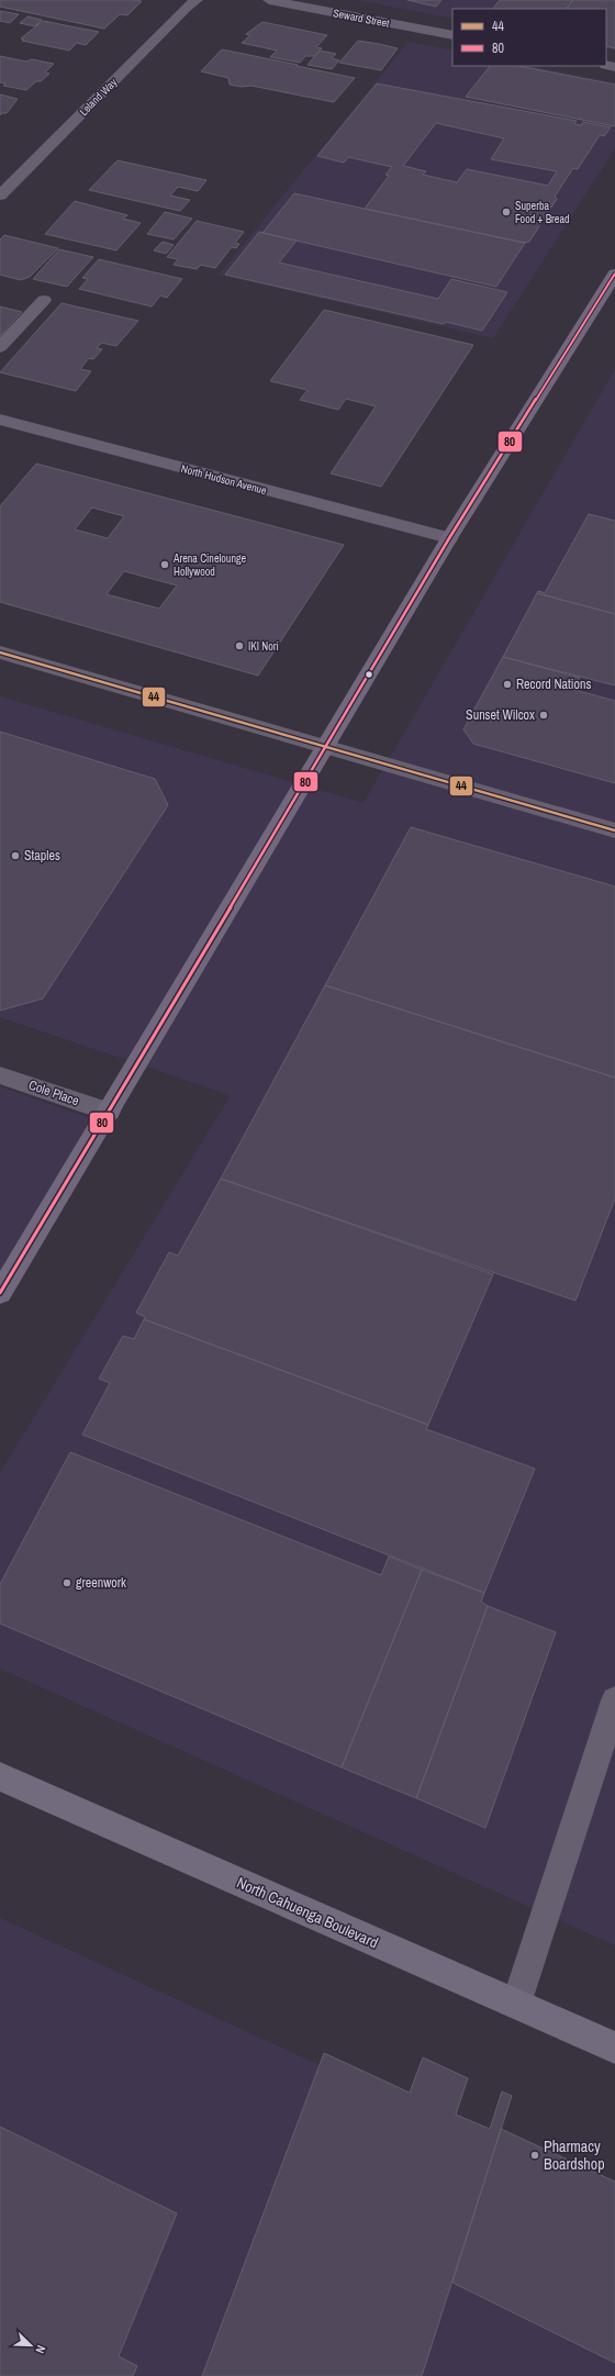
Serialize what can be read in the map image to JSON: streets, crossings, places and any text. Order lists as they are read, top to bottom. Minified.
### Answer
{"streets":{"main road":["North Cahuenga Boulevard"],"street":["Seward Street","Leland Way","North Hudson Avenue","Cole Place"]},"places":["Superba Food + Bread","Arena Cinelounge Hollywood","IKI Nori","Record Nations","Sunset Wilcox","Staples","greenwork","Pharmacy Boardshop"],"lines":["transit line 80","transit line 44"],"legend":["44","80"],"north":"bottom right"}
